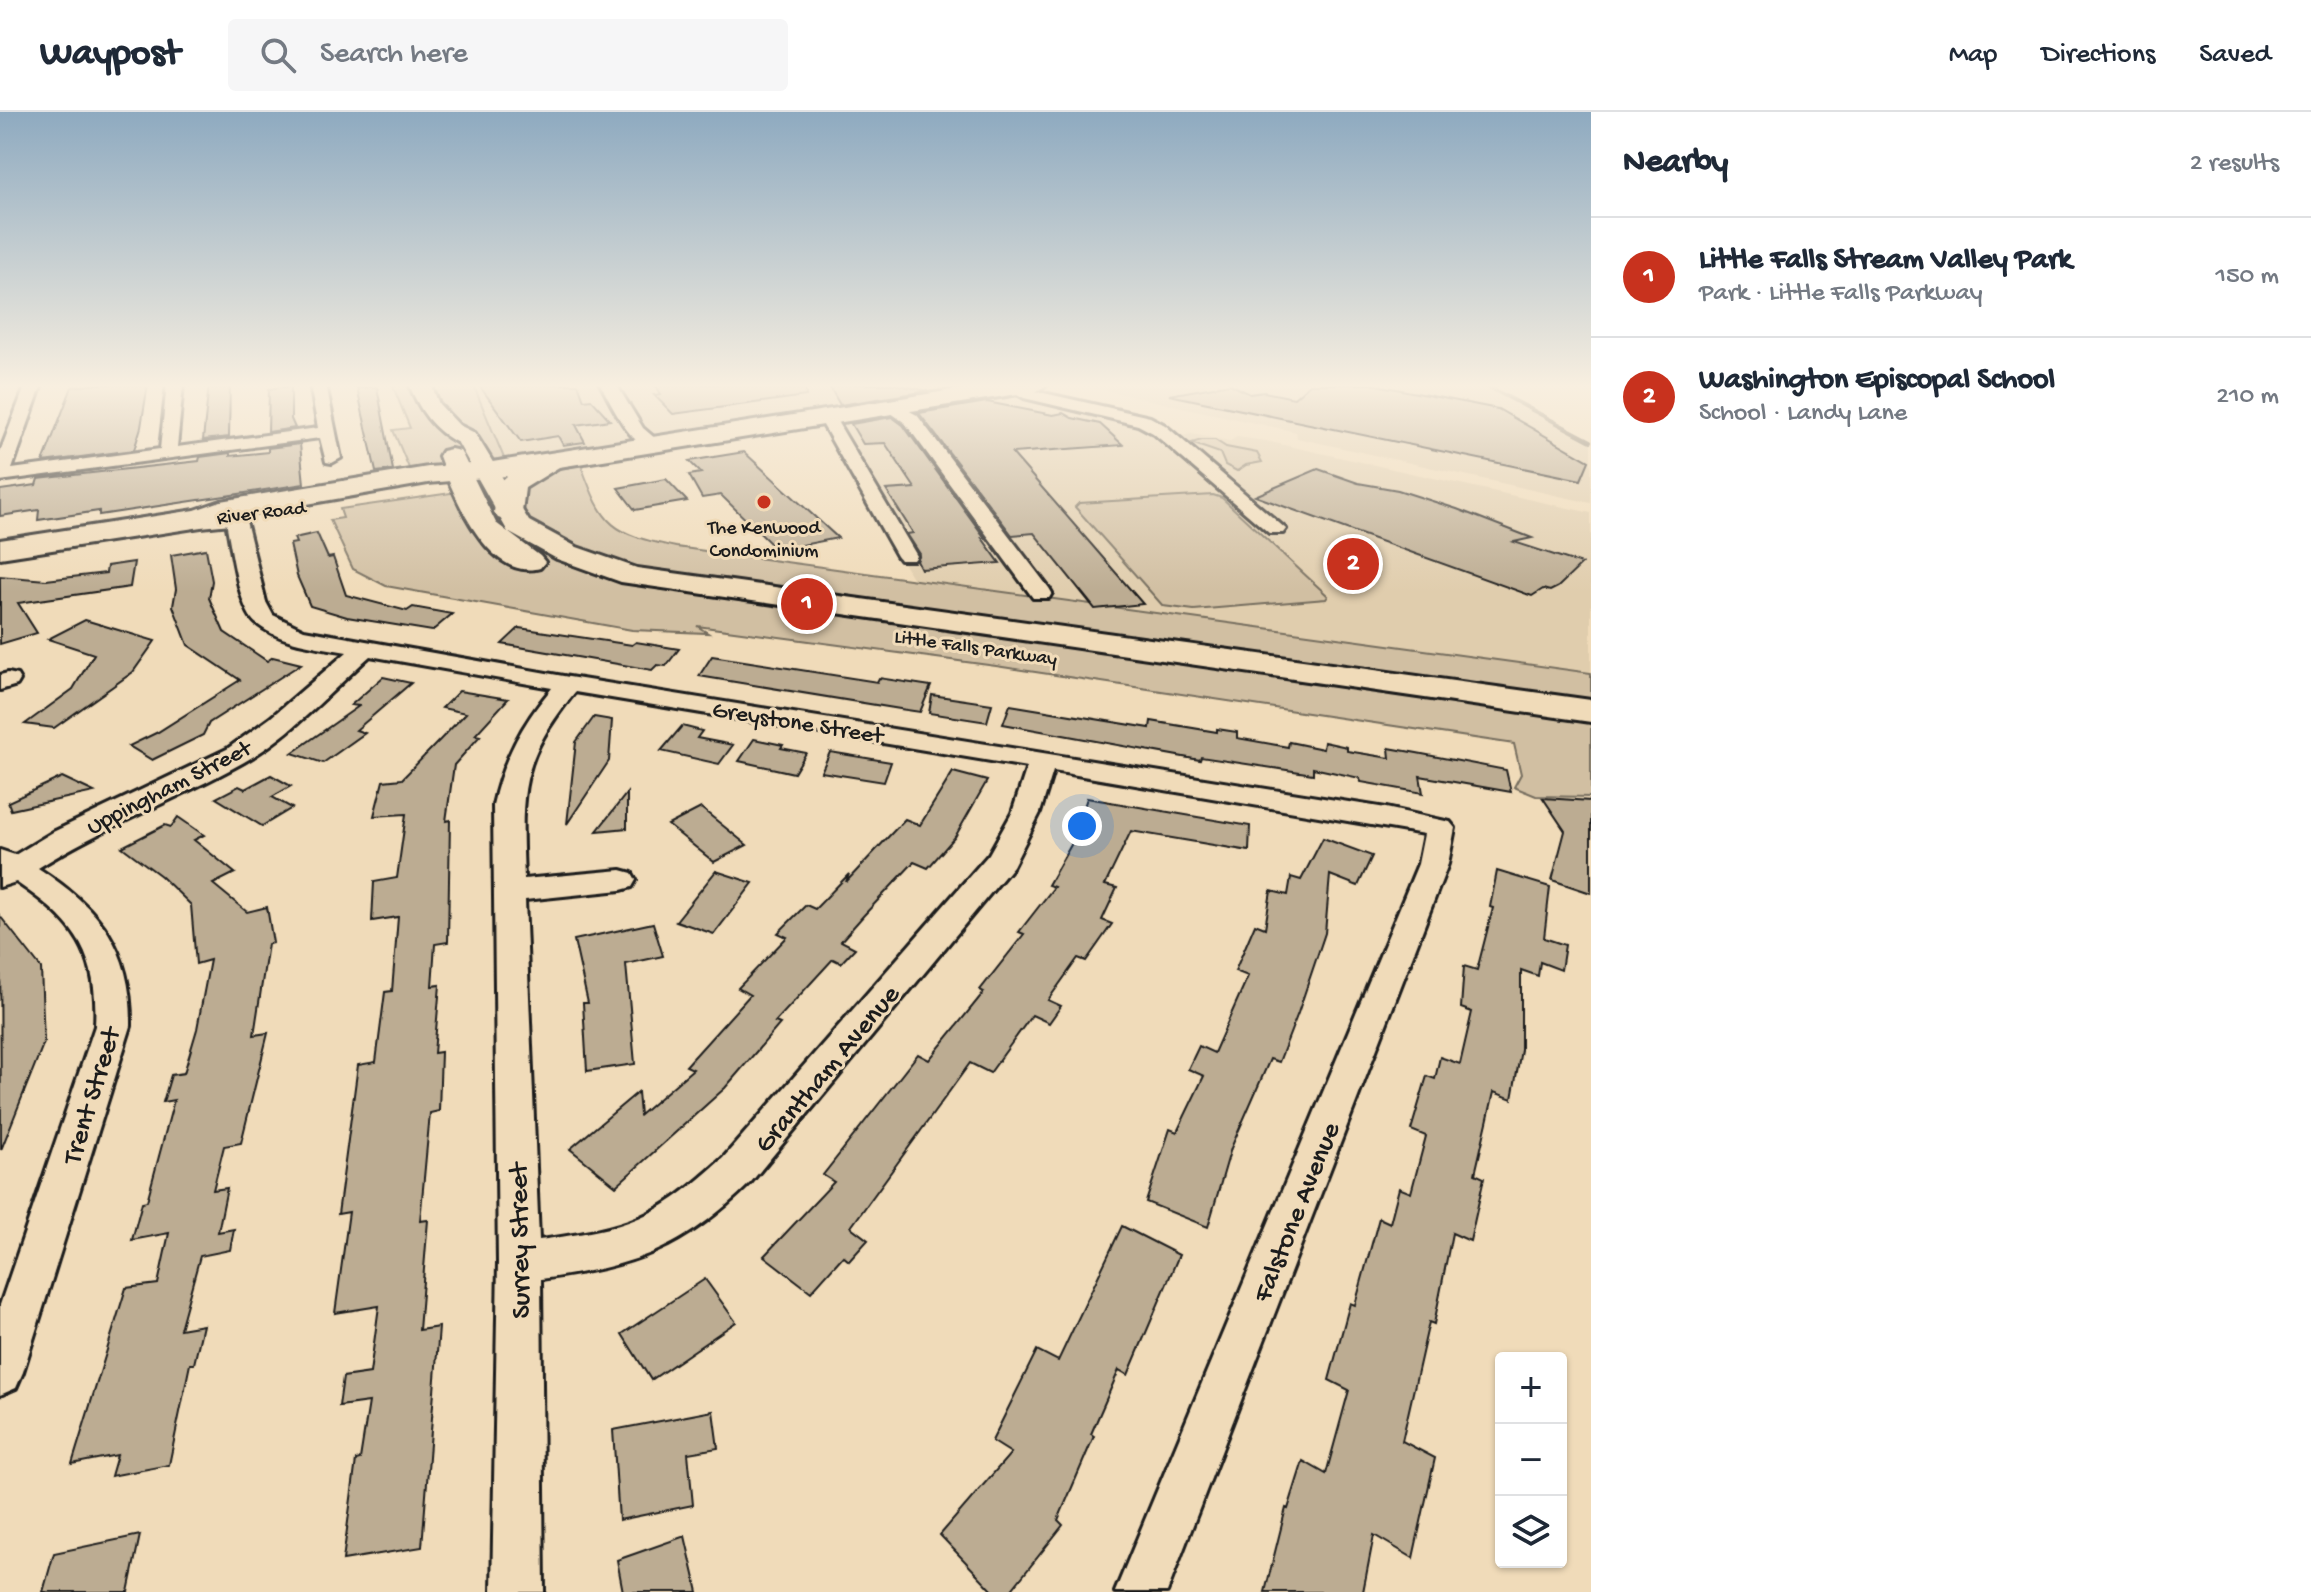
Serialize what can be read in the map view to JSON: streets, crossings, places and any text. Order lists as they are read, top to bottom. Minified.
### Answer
{"streets":{"main road":["River Road","Little Falls Parkway"],"street":["Greystone Street","Uppingham Street","Grantham Avenue","Trent Street","Falstone Avenue","Surrey Street"]},"crossings":[["River Road","Little Falls Parkway"],["River Road","Greystone Street"],["Greystone Street","Uppingham Street"],["Greystone Street","Grantham Avenue"],["Greystone Street","Falstone Avenue"],["Greystone Street","Surrey Street"],["Uppingham Street","Trent Street"],["Grantham Avenue","Surrey Street"]],"places":["The Kenwood Condominium"],"page":{"header":"Waypost","search":"Search here","nav":["Map","Directions","Saved"],"heading":["Nearby","2 results"],"list":[{"mark":"1","name":"Little Falls Stream Valley Park","note":"Park · Little Falls Parkway","value":"150 m"},{"mark":"2","name":"Washington Episcopal School","note":"School · Landy Lane","value":"210 m"}],"pins":["2","1"],"map_buttons":["+","−"]}}
